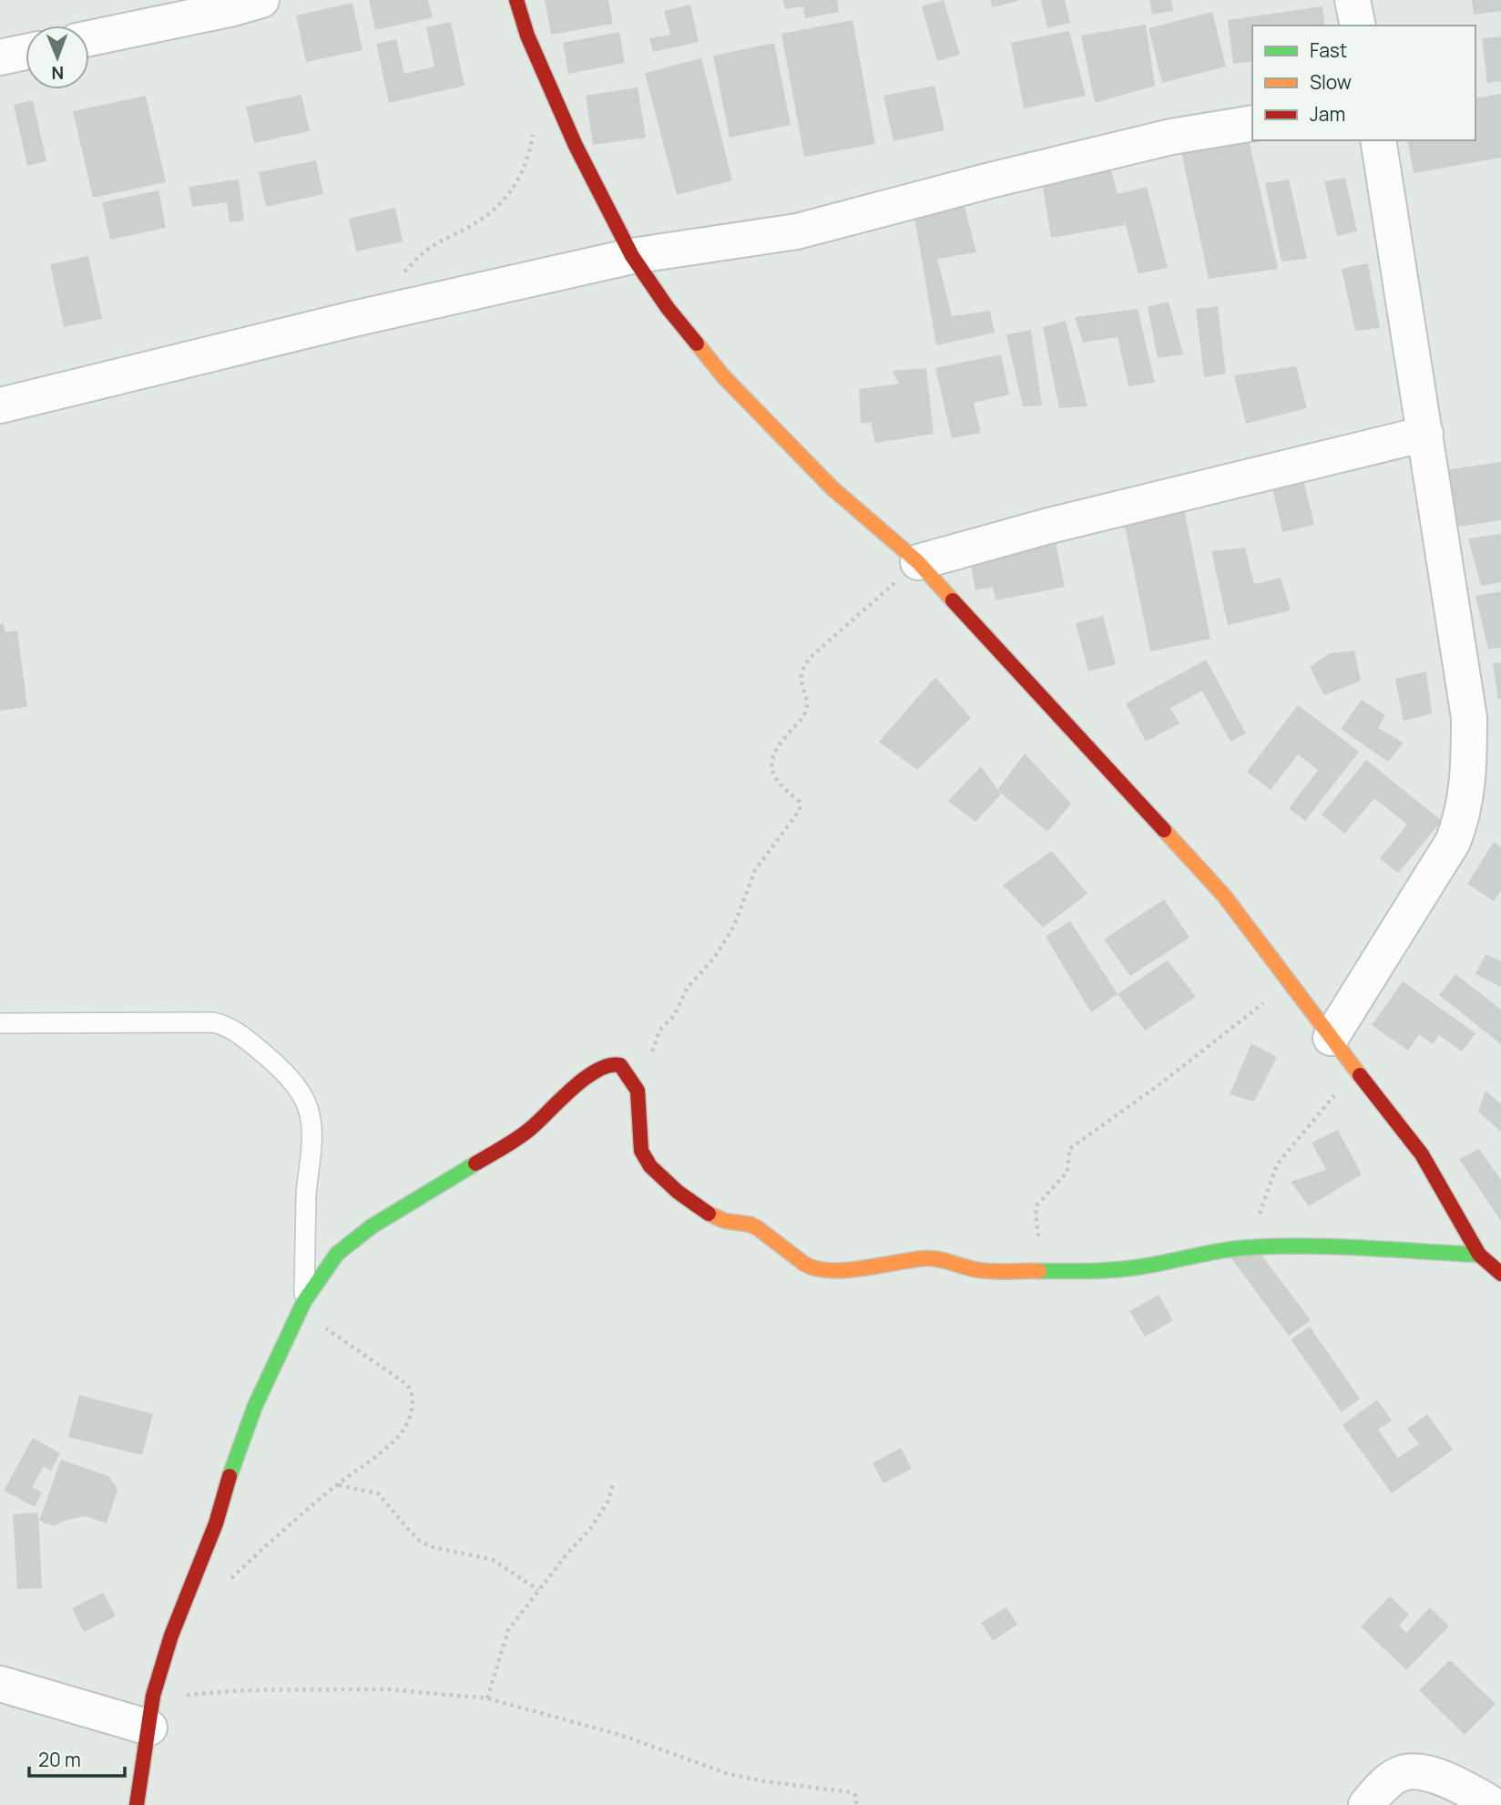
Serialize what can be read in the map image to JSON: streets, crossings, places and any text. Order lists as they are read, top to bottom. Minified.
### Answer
{"legend":["Fast","Slow","Jam"],"scale_bar":"20 m","north":"bottom"}
